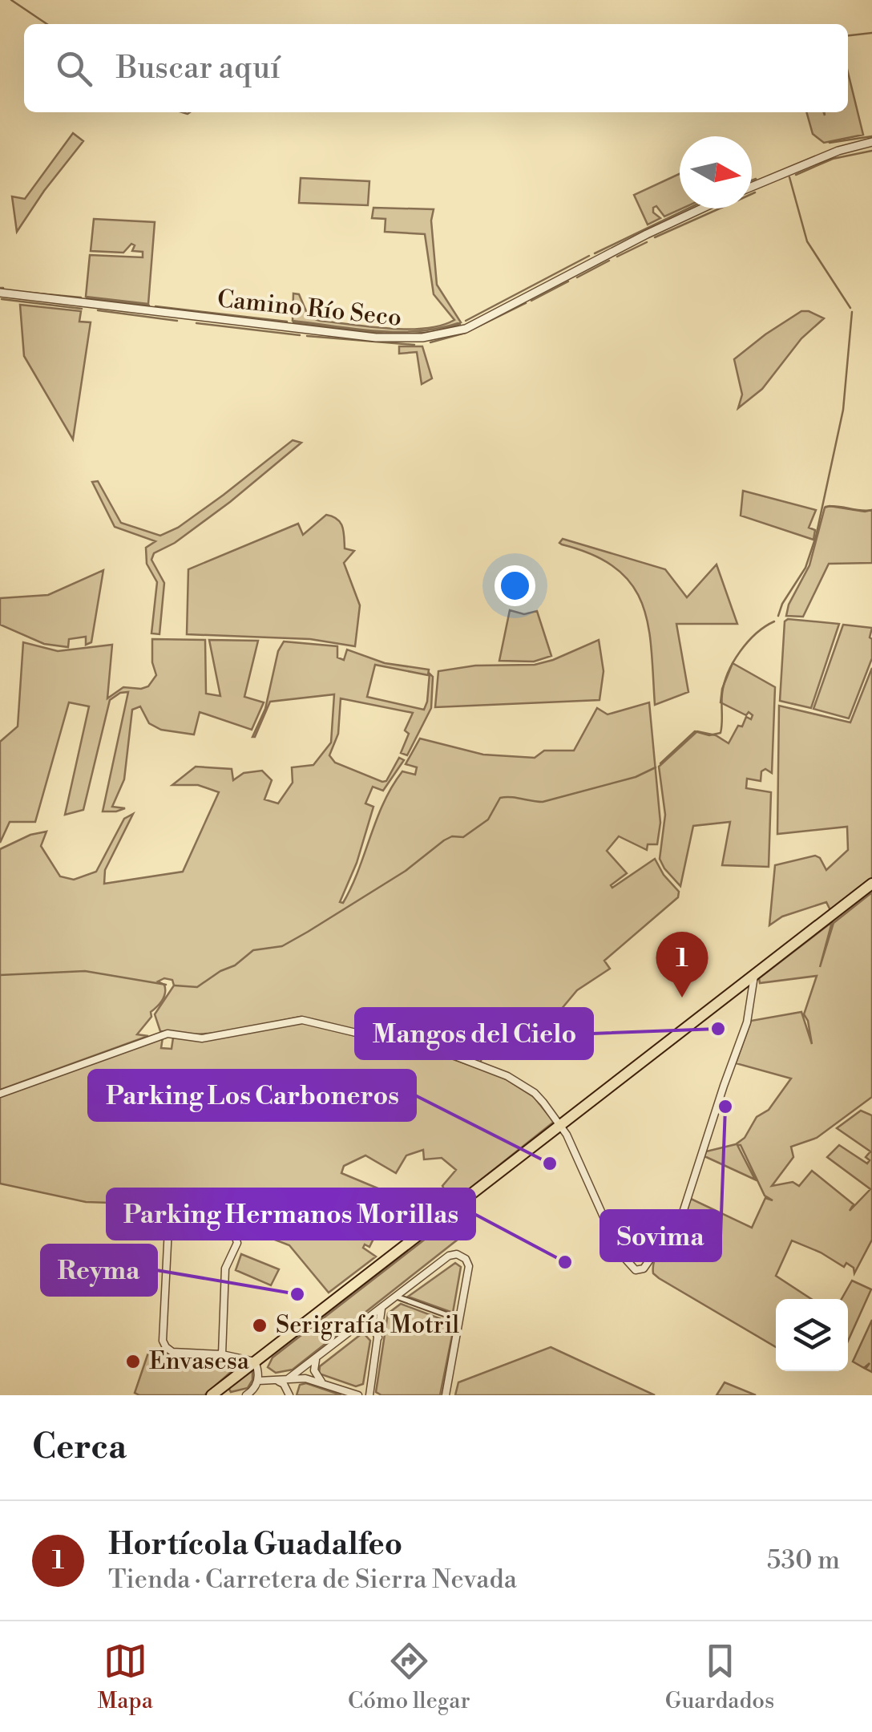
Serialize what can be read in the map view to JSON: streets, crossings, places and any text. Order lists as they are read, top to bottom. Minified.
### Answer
{"streets":{"street":["Camino Río Seco"]},"places":["Mangos del Cielo","Sovima","Parking Los Carboneros","Parking Hermanos Morillas","Reyma","Serigrafía Motril","Envasesa"],"north":"right","page":{"search":"Buscar aquí","pins":"1","heading":"Cerca","list":[{"mark":"1","name":"Hortícola Guadalfeo","note":"Tienda · Carretera de Sierra Nevada","value":"530 m"}],"nav":["Mapa","Cómo llegar","Guardados"]}}
